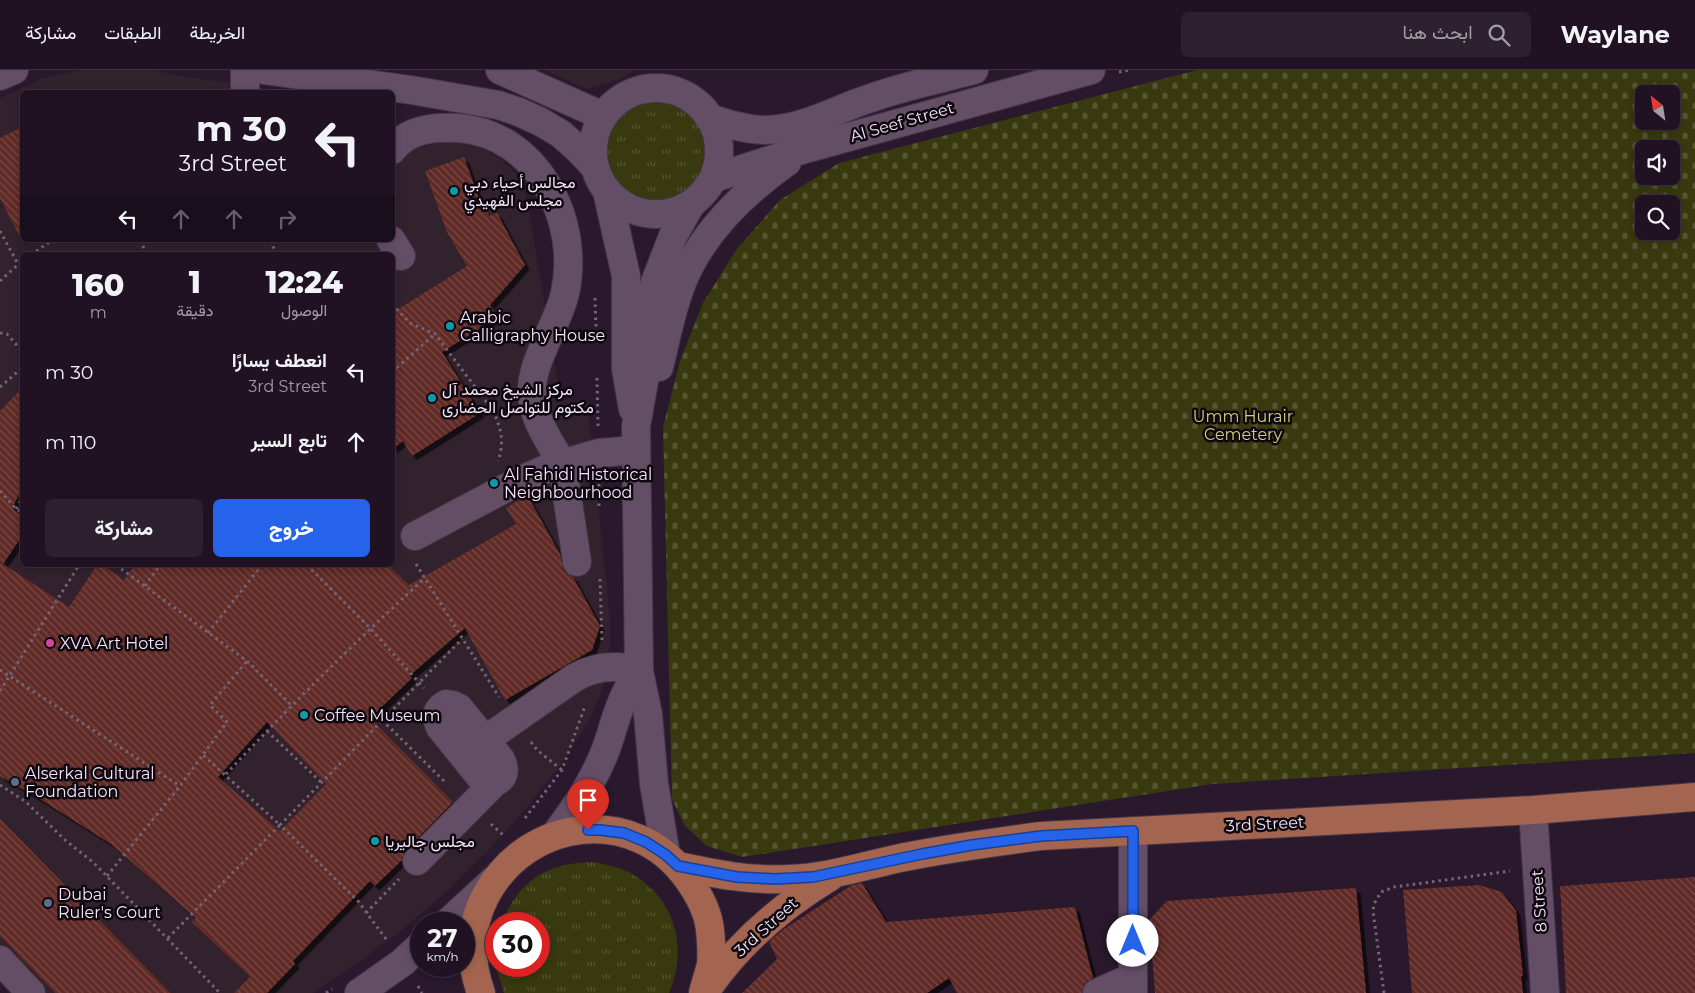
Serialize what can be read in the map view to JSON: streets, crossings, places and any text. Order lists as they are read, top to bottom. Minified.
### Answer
{"streets":{"main road":["3rd Street"],"street":["Al Seef Street","8 Street"]},"crossings":[["3rd Street","8 Street"]],"parks":["Umm Hurair Cemetery"],"places":["مجالس أحياء دبي مجلس الفهيدي","Arabic Calligraphy House","مركز الشيخ محمد آل مكتوم للتواصل الحضارى","Al Fahidi Historical Neighbourhood","XVA Art Hotel","Coffee Museum","Alserkal Cultural Foundation","مجلس جاليريا","Dubai Ruler's Court"],"north":"top left","page":{"header":"Waylane","search":"ابحث هنا","nav":["الخريطة","الطبقات","مشاركة"],"turn":["30 m","3rd Street"],"eta":["12:24","الوصول","1","دقيقة","160","m"],"list":[{"name":"انعطف يسارًا","note":"3rd Street","value":"30 m"},{"name":"تابع السير","value":"110 m"}],"buttons":["خروج","مشاركة"],"speed":"27 km/h","limit":"30"}}
